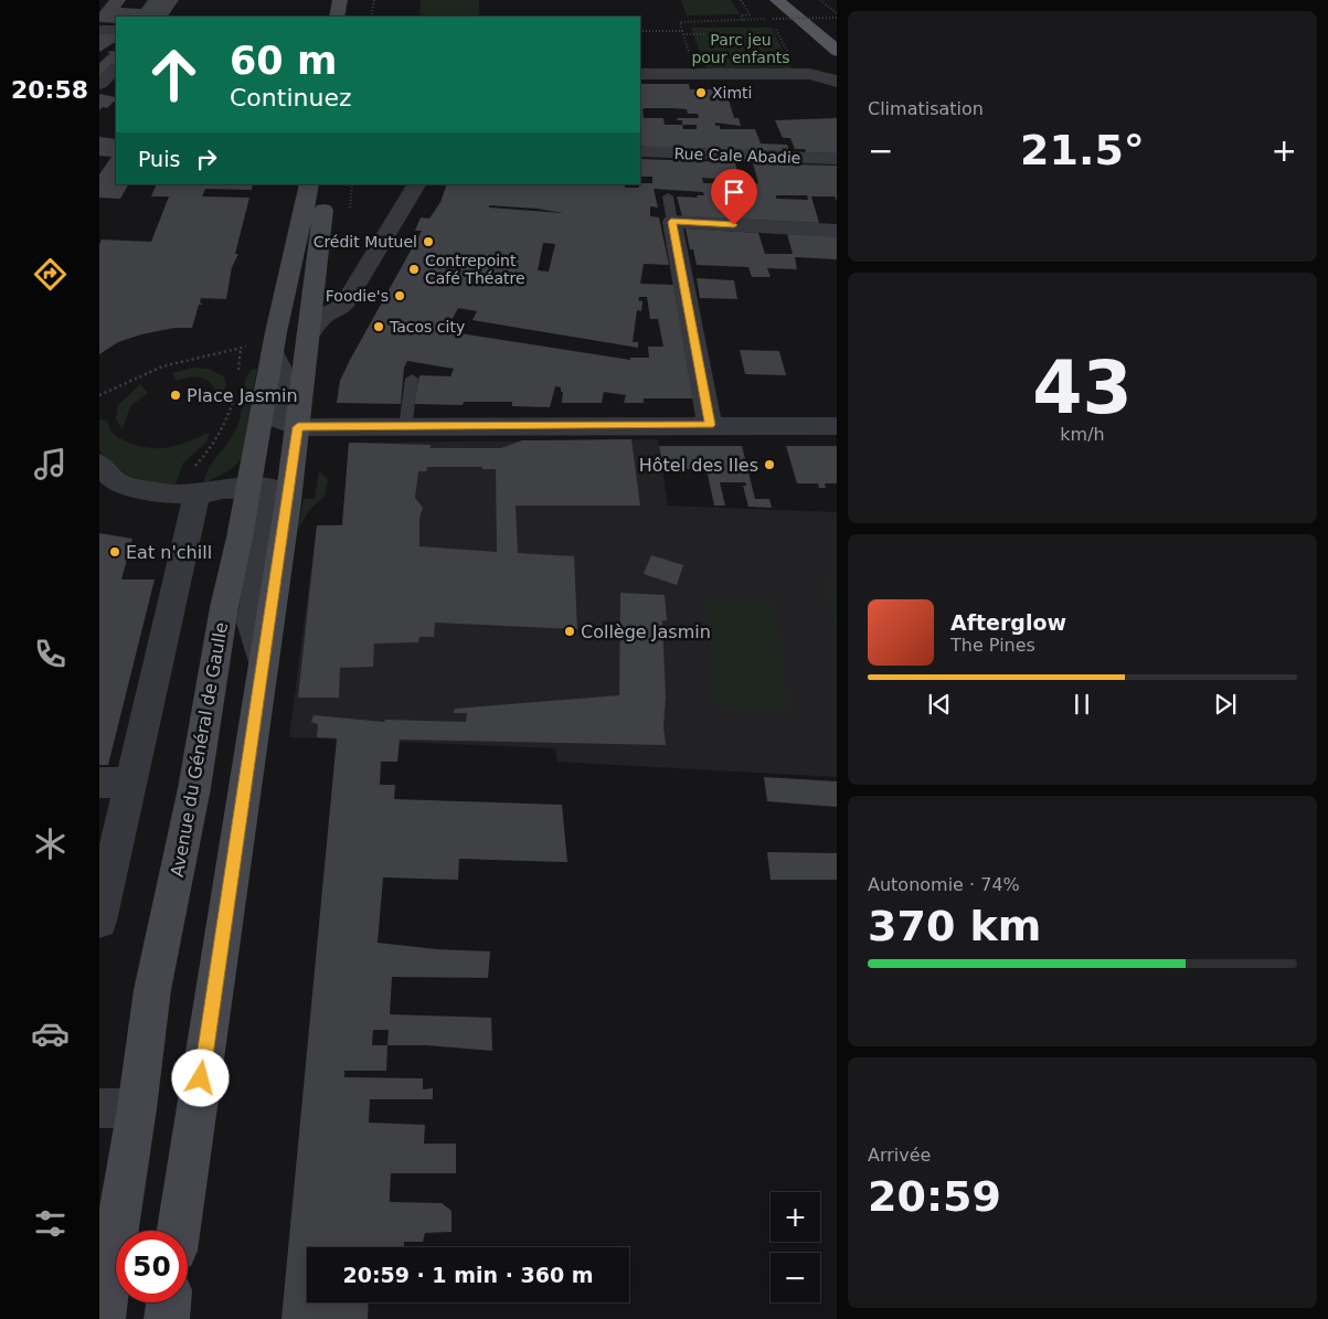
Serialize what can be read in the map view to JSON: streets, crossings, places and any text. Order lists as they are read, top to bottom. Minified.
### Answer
{"streets":{"main road":["Avenue du Général de Gaulle"],"street":["Rue Cale Abadie"]},"parks":["Parc jeu pour enfants"],"places":["Ximti","Crédit Mutuel","Contrepoint Café Théatre","Foodie's","Tacos city","Place Jasmin","Hôtel des Iles","Eat n'chill","Collège Jasmin"],"page":{"tabs":"20:58","tile":["Climatisation",["43","km/h"],["Autonomie · 74%","370 km"],["Arrivée","20:59"]],"turn":["60 m","Continuez"],"heat":["−","21.5°","+"],"then":"Puis","song":["Afterglow","The Pines"],"map_buttons":["+","−"],"limit":"50","trip":"20:59 · 1 min · 360 m"}}
